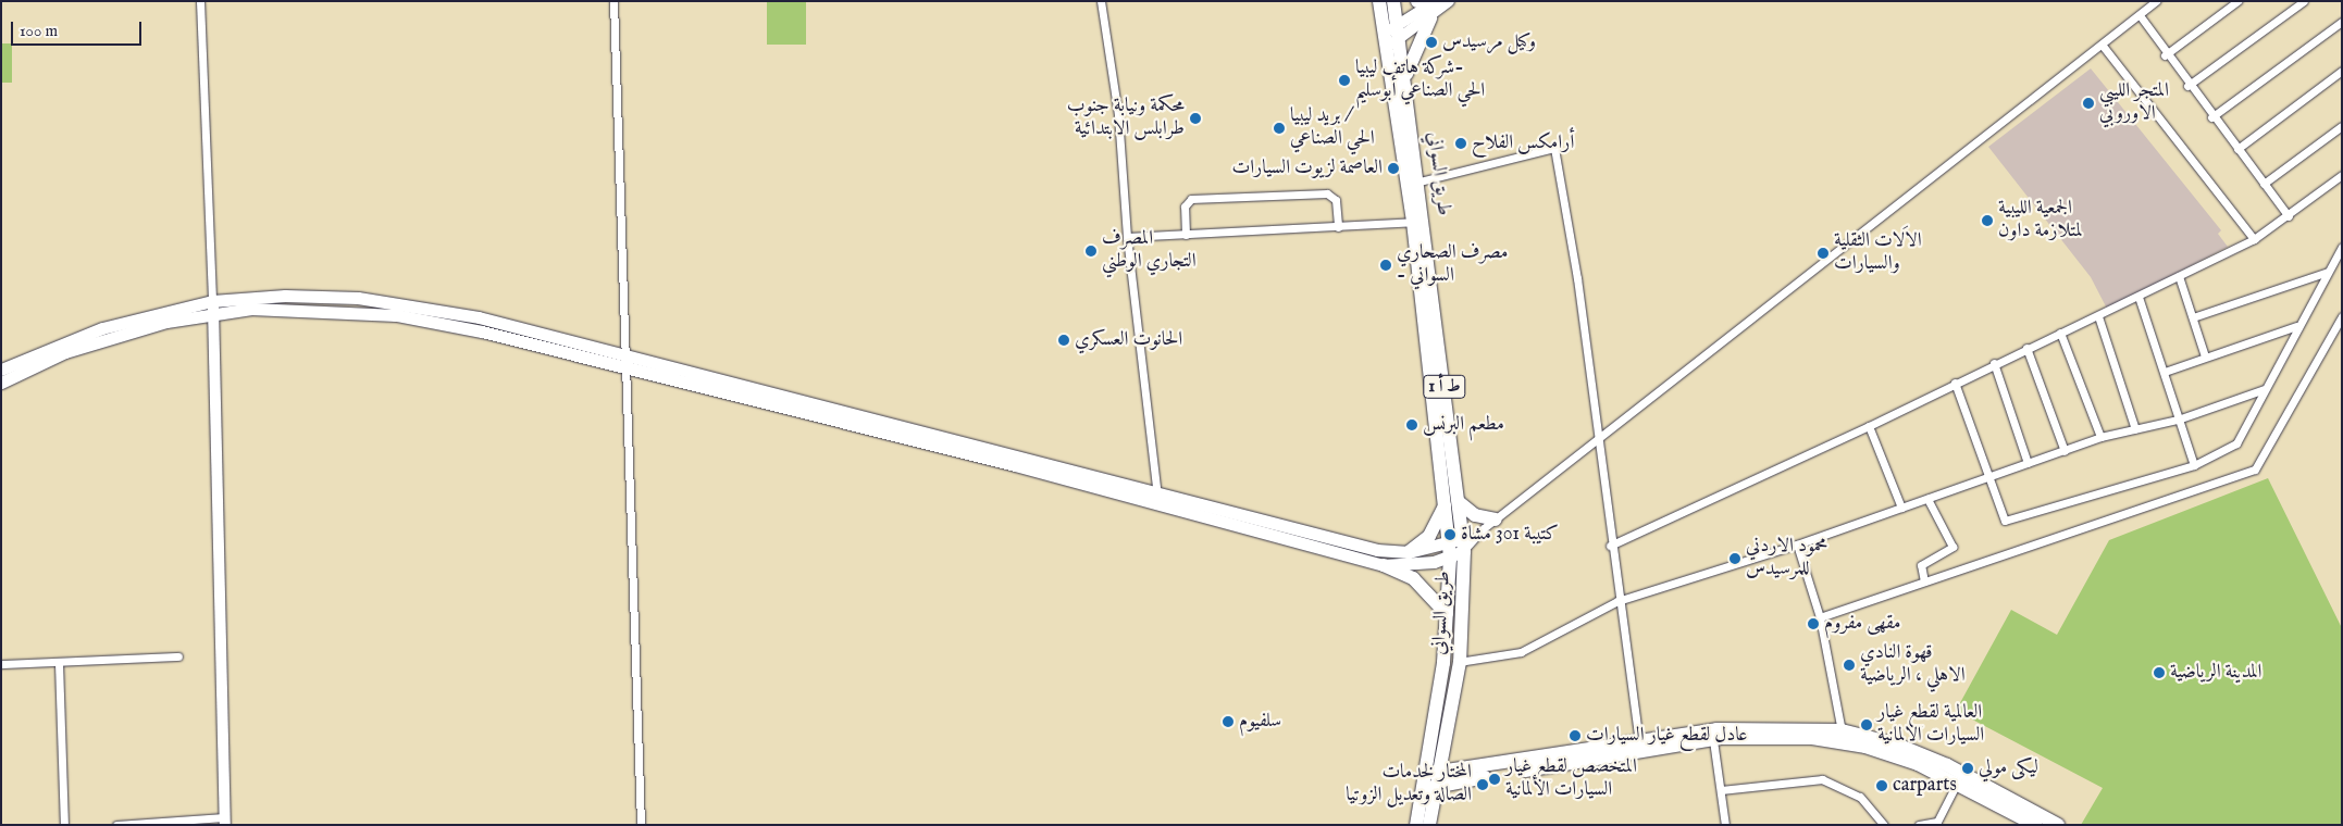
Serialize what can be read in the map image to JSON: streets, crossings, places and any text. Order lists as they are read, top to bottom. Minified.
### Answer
{"streets":{"highway":["طريق السواني","ط أ 1"]},"places":["وكيل مرسيدس","شركة هاتف ليبيا- الحي الصناعي أبوسليم","المتجر الليبي الاوروبي","محكمة ونيابة جنوب طرابلس الابتدائية","بريد ليبيا / الحي الصناعي","أرامكس الفلاح","العاصمة لزيوت السيارات","الجمعية الليبية لمتلازمة داون","المصرف التجاري الوطني","الاَلات الثقلية والسيارات","مصرف الصحاري - السواني","الحانوت العسكري","مطعم البرنس","كتيبة 301 مشاة","محمود الاردني للمرسيدس","مقهى مفروم","قهوة النادي الاهلي ، الرياضية","المدينة الرياضية","سلفيوم","العالمية لقطع غيار السيارات الالمانية","عادل لقطع غيار السيارات","ليكى مولي","المتخصص لقطع غيار السيارات الألمانية","المختار لخدمات الصالة وتعديل الزوتيا","carparts"],"scale_bar":"100 m"}
